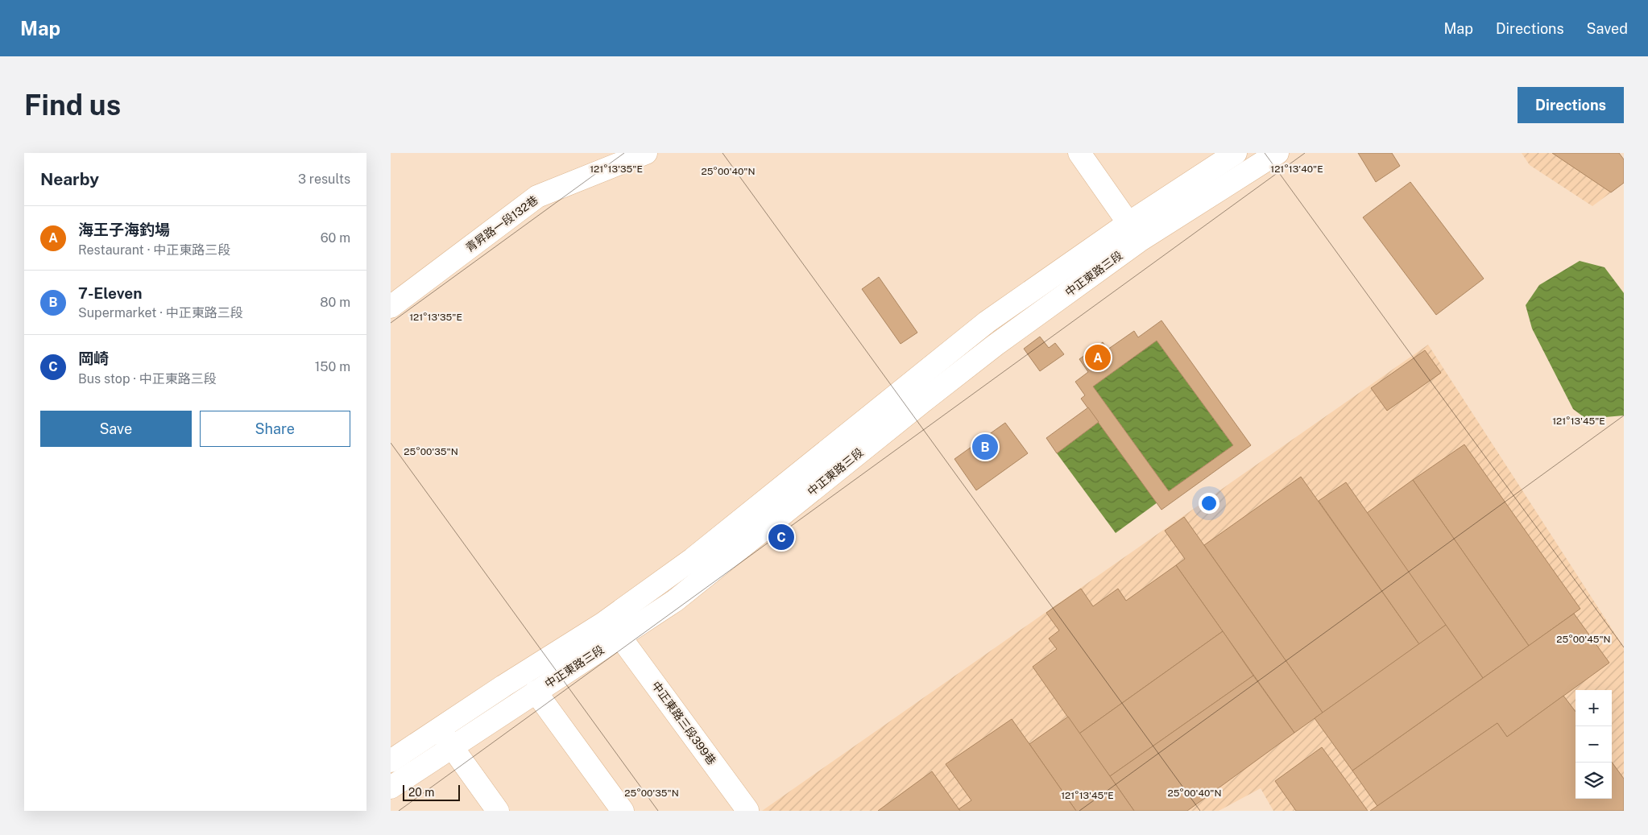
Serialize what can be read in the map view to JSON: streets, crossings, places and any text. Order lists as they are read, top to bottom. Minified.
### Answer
{"streets":{"main road":["青昇路一段132巷","中正東路三段","中正東路三段399巷"]},"crossings":[["中正東路三段","中正東路三段399巷"]],"scale_bar":"20 m","page":{"header":"Map","nav":["Map","Directions","Saved"],"buttons":["Directions",["Save","Share"]],"title":"Find us","heading":["Nearby","3 results"],"list":[{"mark":"A","name":"海王子海釣場","note":"Restaurant · 中正東路三段","value":"60 m"},{"mark":"B","name":"7-Eleven","note":"Supermarket · 中正東路三段","value":"80 m"},{"mark":"C","name":"岡崎","note":"Bus stop · 中正東路三段","value":"150 m"}],"pins":["A","B","C"],"map_buttons":["+","−"],"scale":"20 m"},"coordinates":["121°13'35\"E","121°13'40\"E","25°00'40\"N","121°13'45\"E","25°00'35\"N","25°00'45\"N"]}
